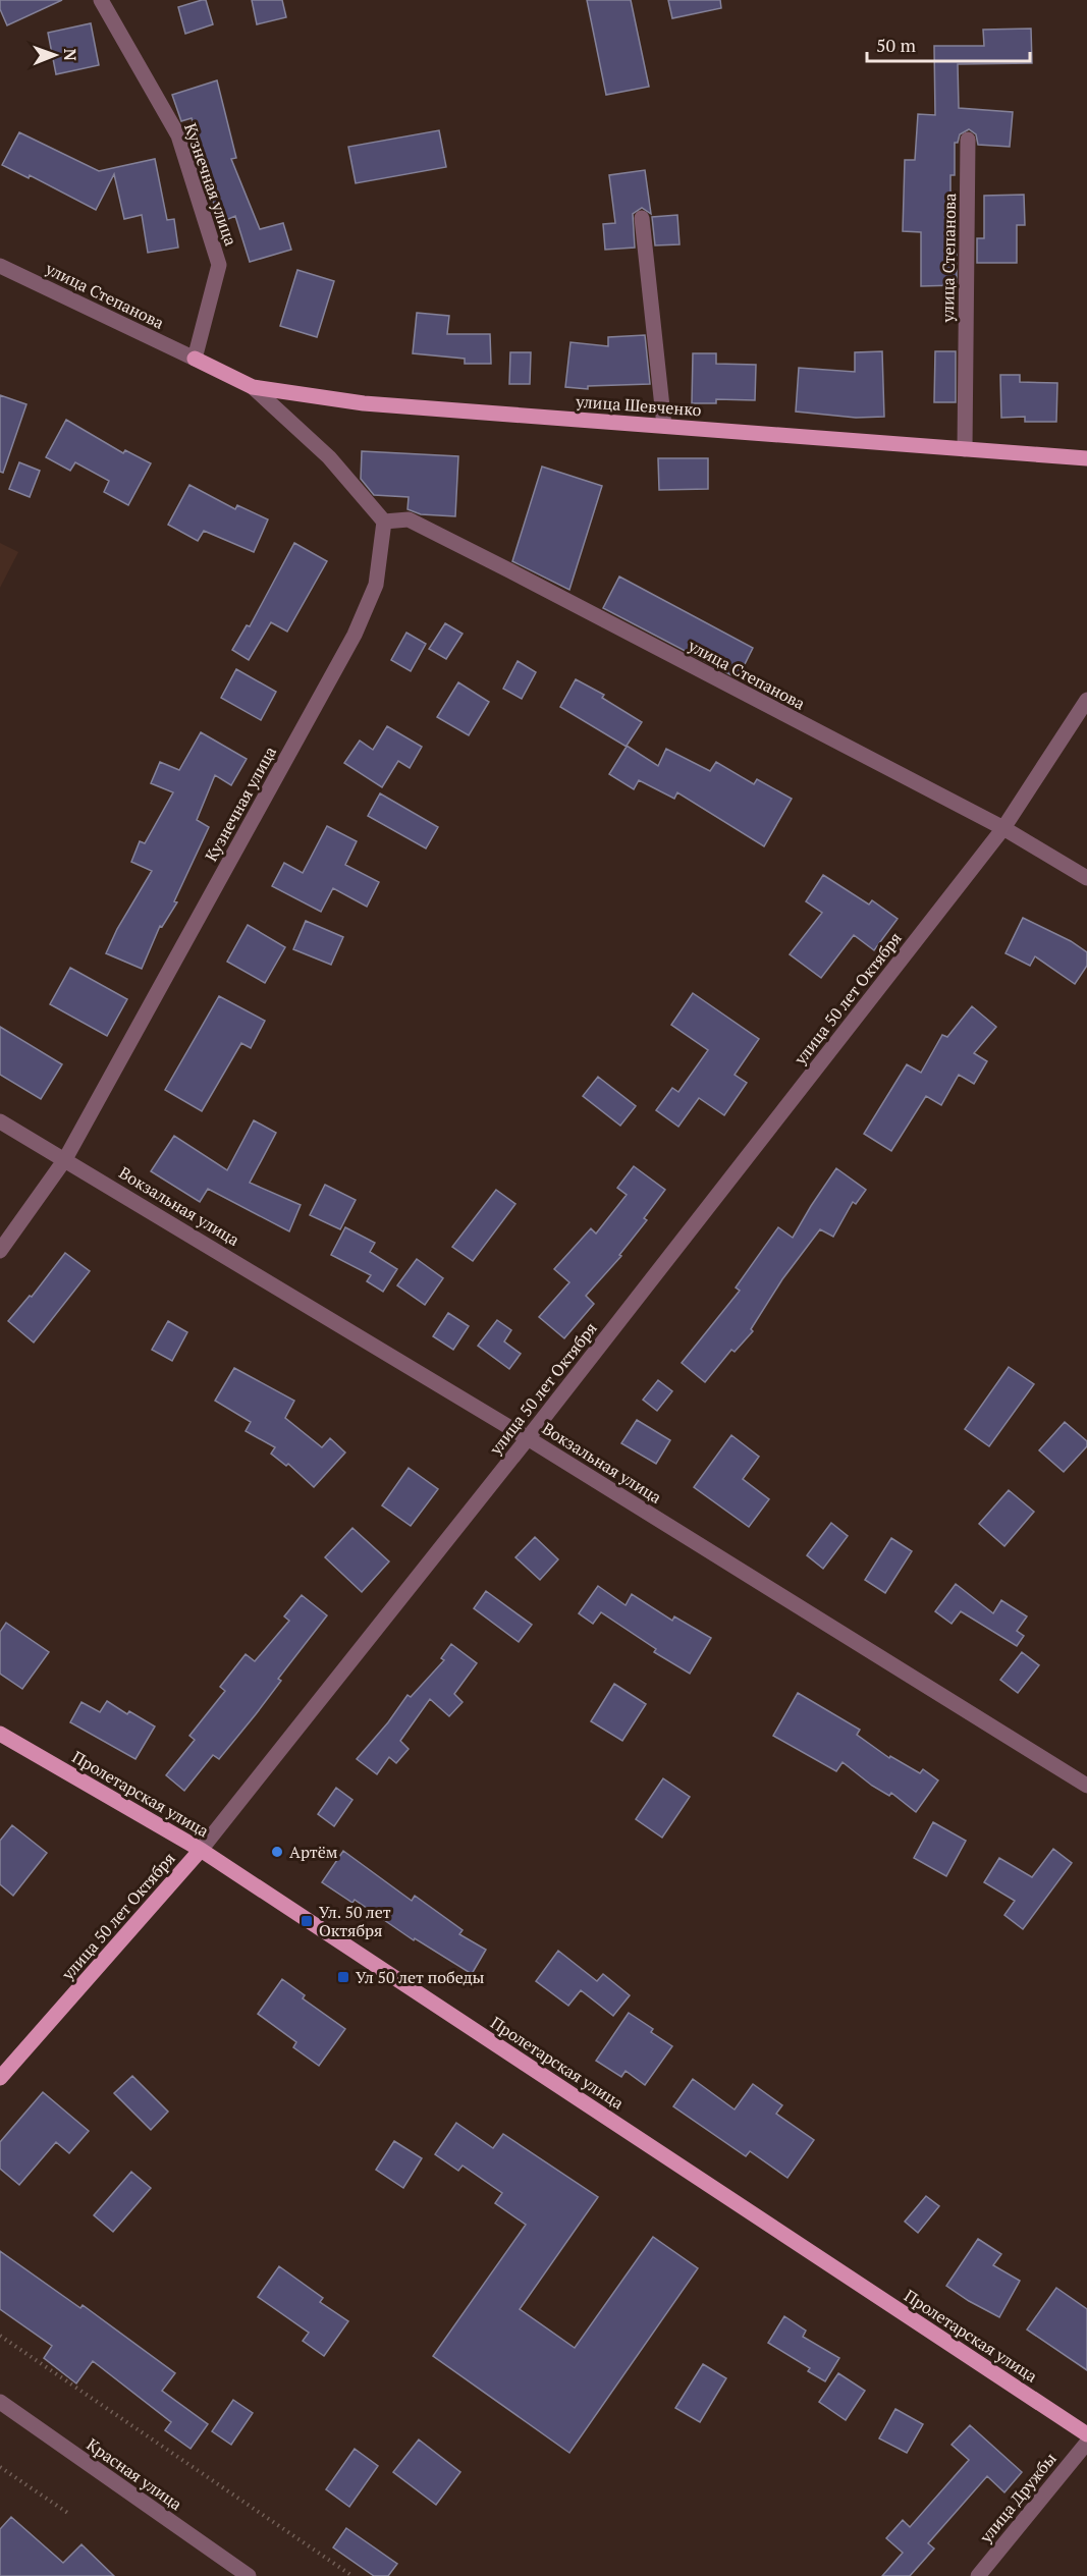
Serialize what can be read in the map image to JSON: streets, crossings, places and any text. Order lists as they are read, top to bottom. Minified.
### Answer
{"streets":{"main road":["улица Шевченко","улица 50 лет Октября","Пролетарская улица"],"street":["Кузнечная улица","улица Степанова","Вокзальная улица","Красная улица","улица Дружбы"]},"crossings":[["Кузнечная улица","улица Степанова"],["Кузнечная улица","улица Шевченко"],["Кузнечная улица","Вокзальная улица"],["улица Степанова","улица Шевченко"],["улица Степанова","улица 50 лет Октября"],["улица 50 лет Октября","Вокзальная улица"],["улица 50 лет Октября","Пролетарская улица"]],"places":{"other":["Артём"],"transit":["Ул. 50 лет Октября","Ул 50 лет победы"]},"scale_bar":"50 m","north":"right"}
